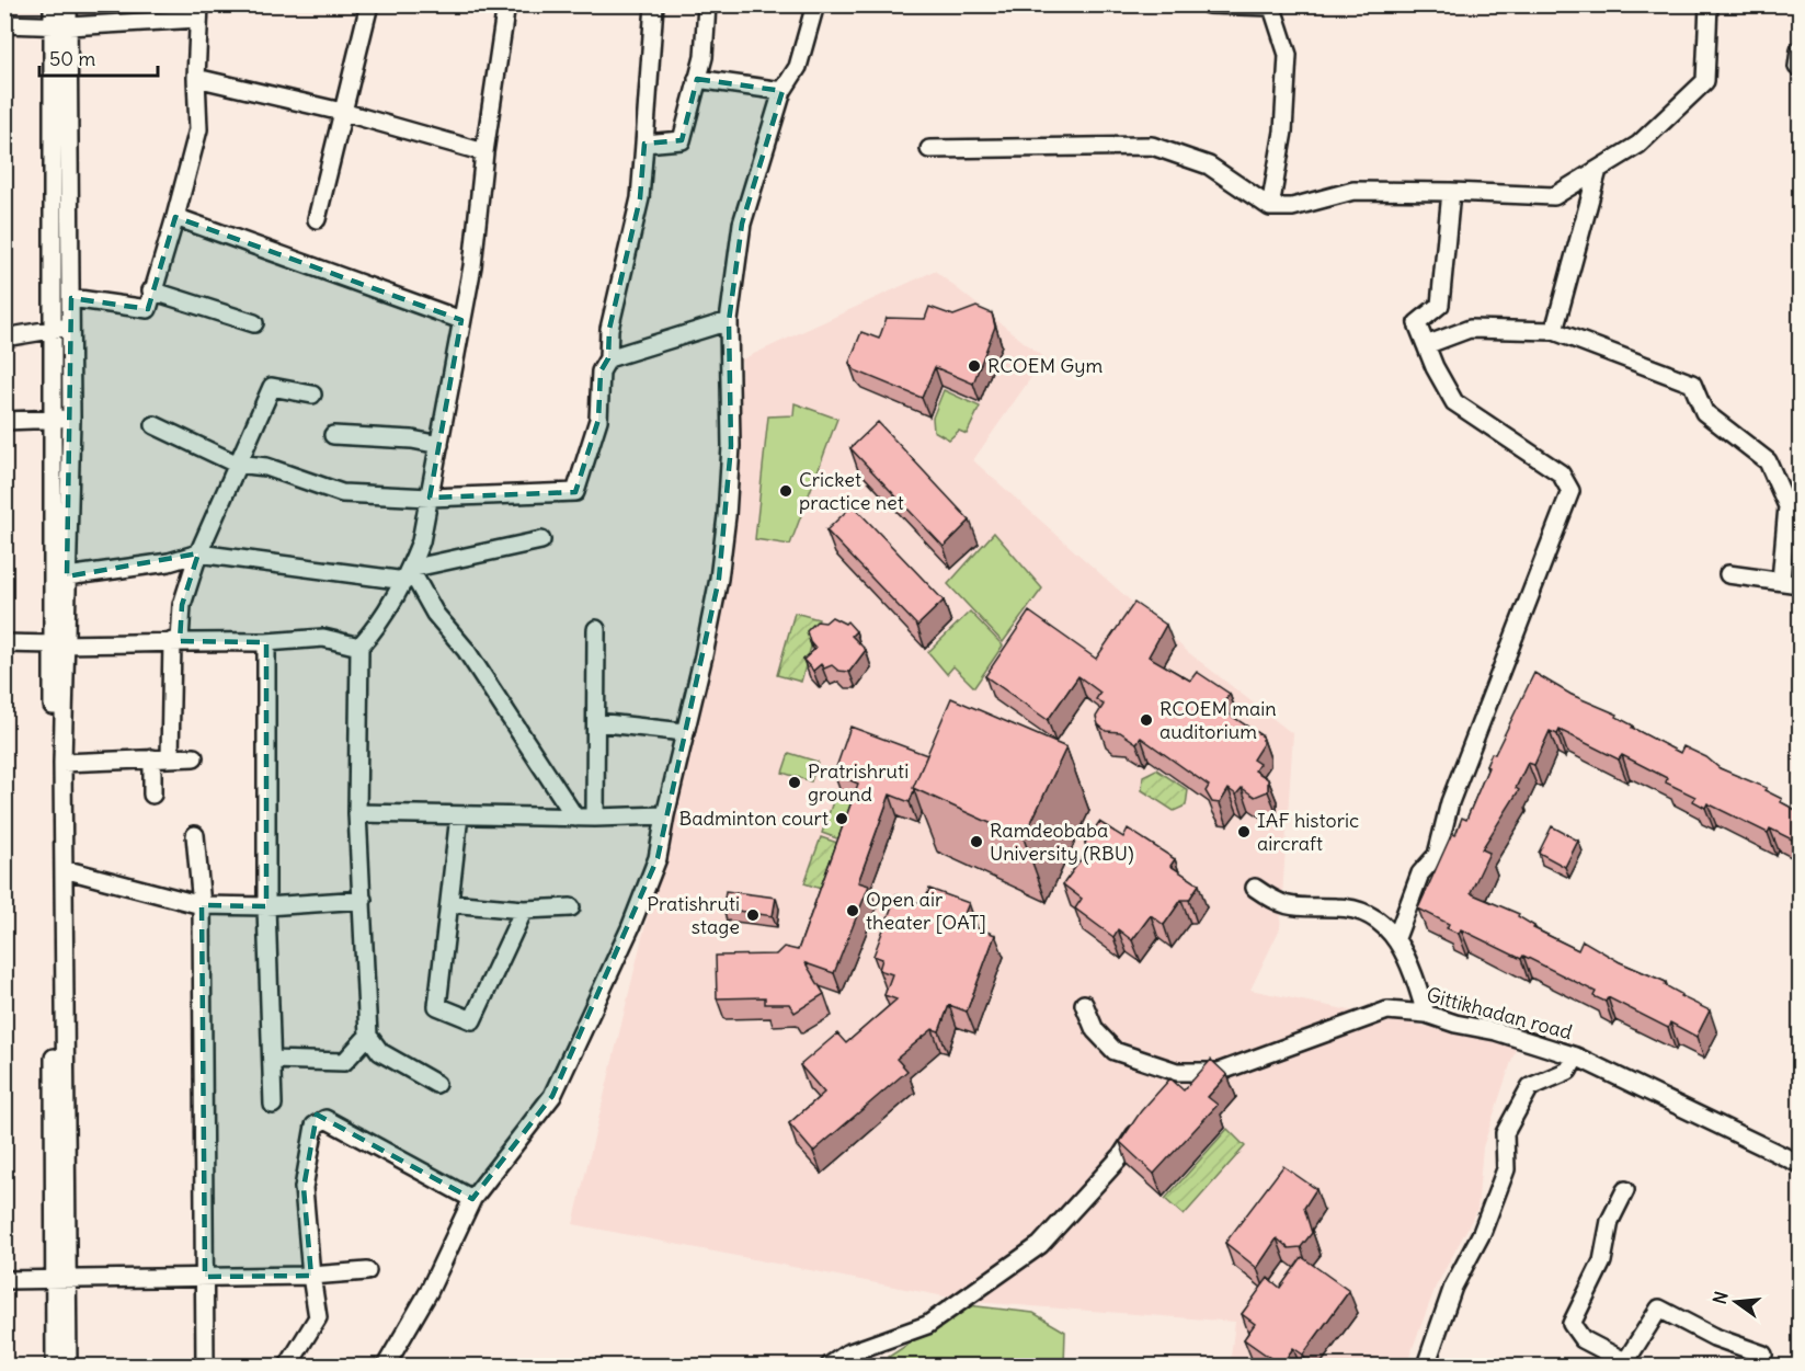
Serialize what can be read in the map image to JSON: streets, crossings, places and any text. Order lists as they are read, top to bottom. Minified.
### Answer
{"streets":{"street":["Gittikhadan road"]},"places":["RCOEM Gym","Cricket practice net","RCOEM main auditorium","Pratrishruti ground","Badminton court","IAF historic aircraft","Ramdeobaba University (RBU)","Open air theater [OAT]","Pratishruti stage"],"scale_bar":"50 m","north":"left"}
